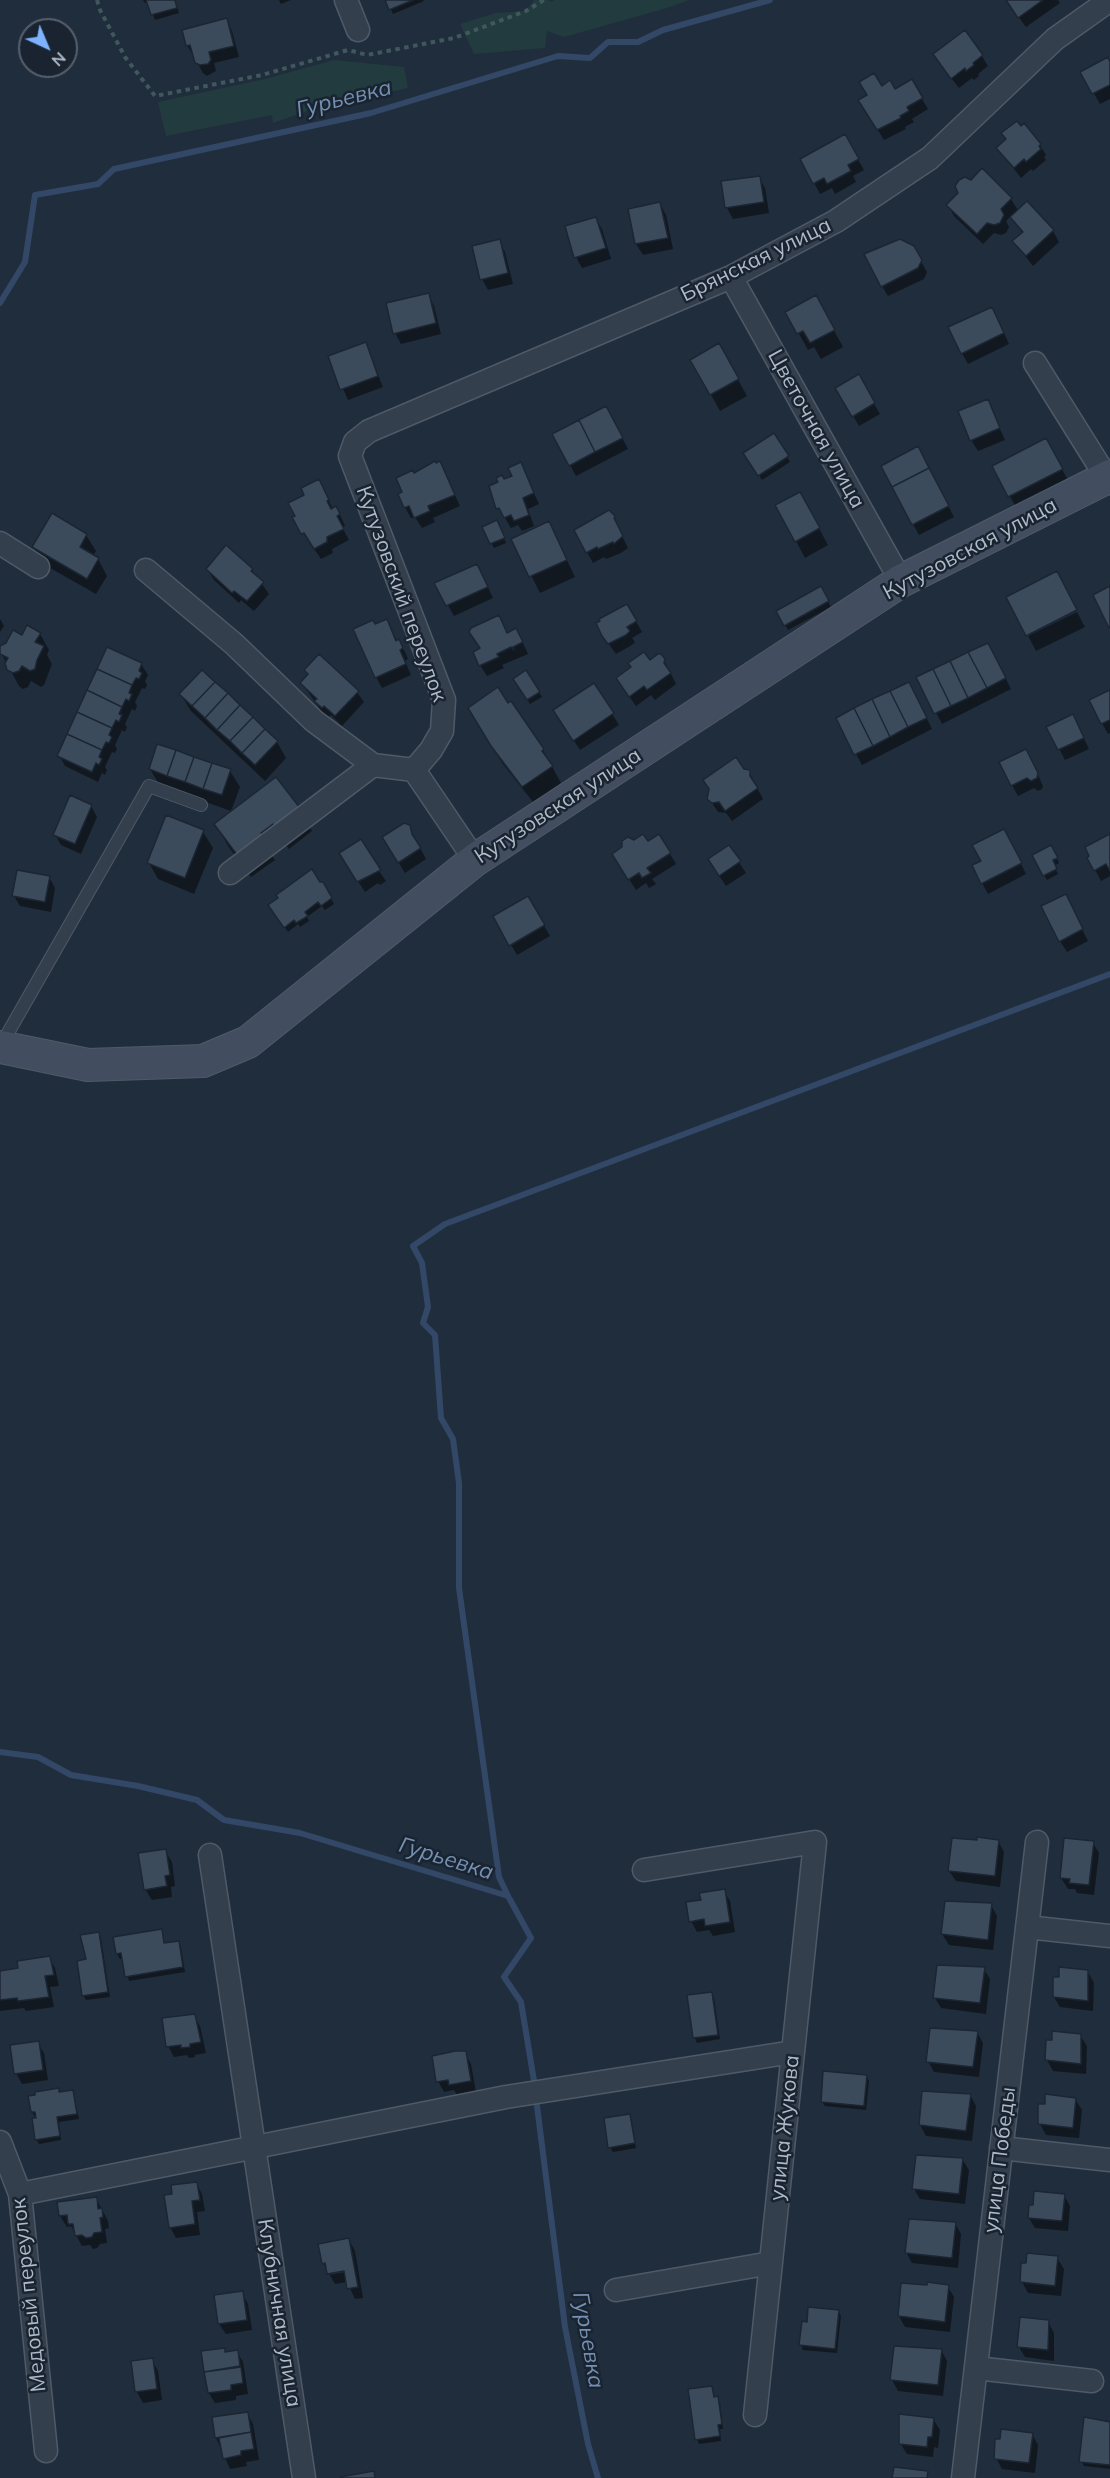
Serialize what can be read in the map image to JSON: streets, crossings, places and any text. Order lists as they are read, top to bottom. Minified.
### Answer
{"streets":{"street":["Брянская улица","Цветочная улица","Кутузовская улица","Кутузовский переулок","улица Жукова","улица Победы","Медовый переулок","Клубничная улица"]},"crossings":[["Брянская улица","Цветочная улица"],["Брянская улица","Кутузовский переулок"],["Цветочная улица","Кутузовская улица"]],"water":["Гурьевка"],"north":"bottom right"}
